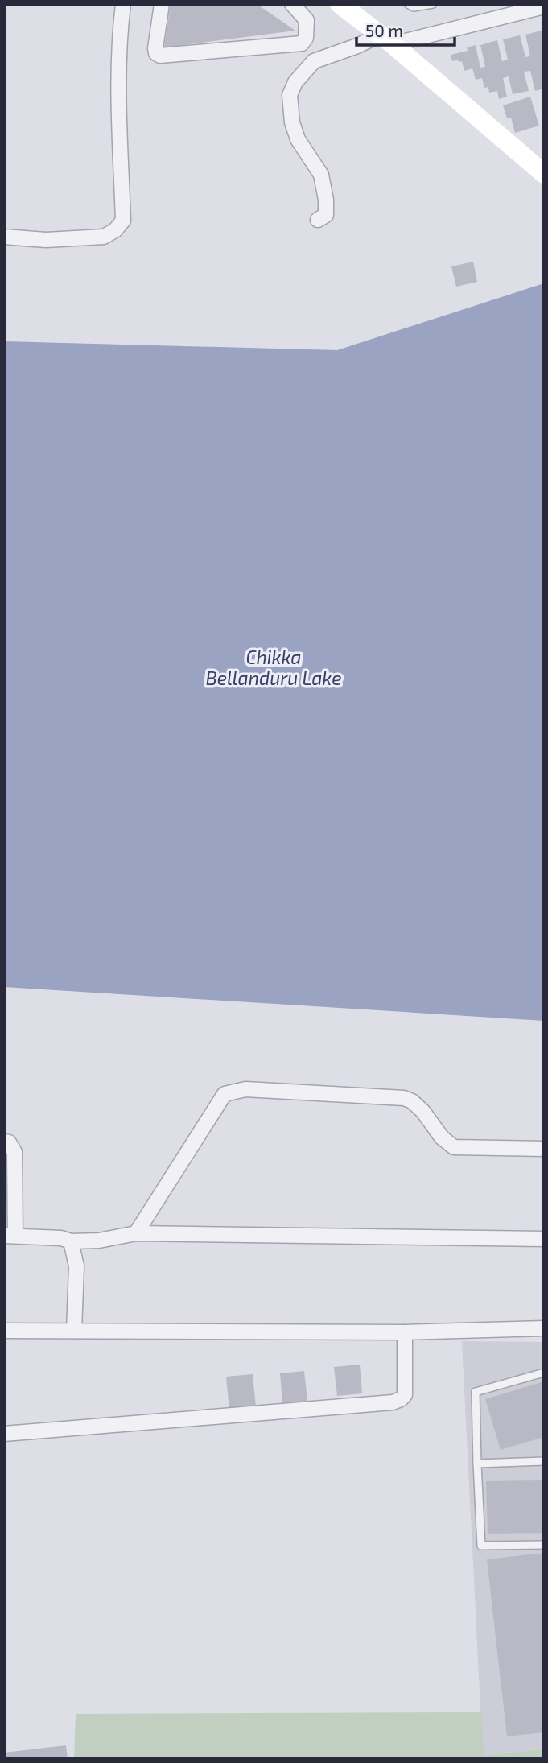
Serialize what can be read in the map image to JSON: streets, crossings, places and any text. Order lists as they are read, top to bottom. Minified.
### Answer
{"water":["Chikka Bellanduru Lake"],"scale_bar":"50 m"}
